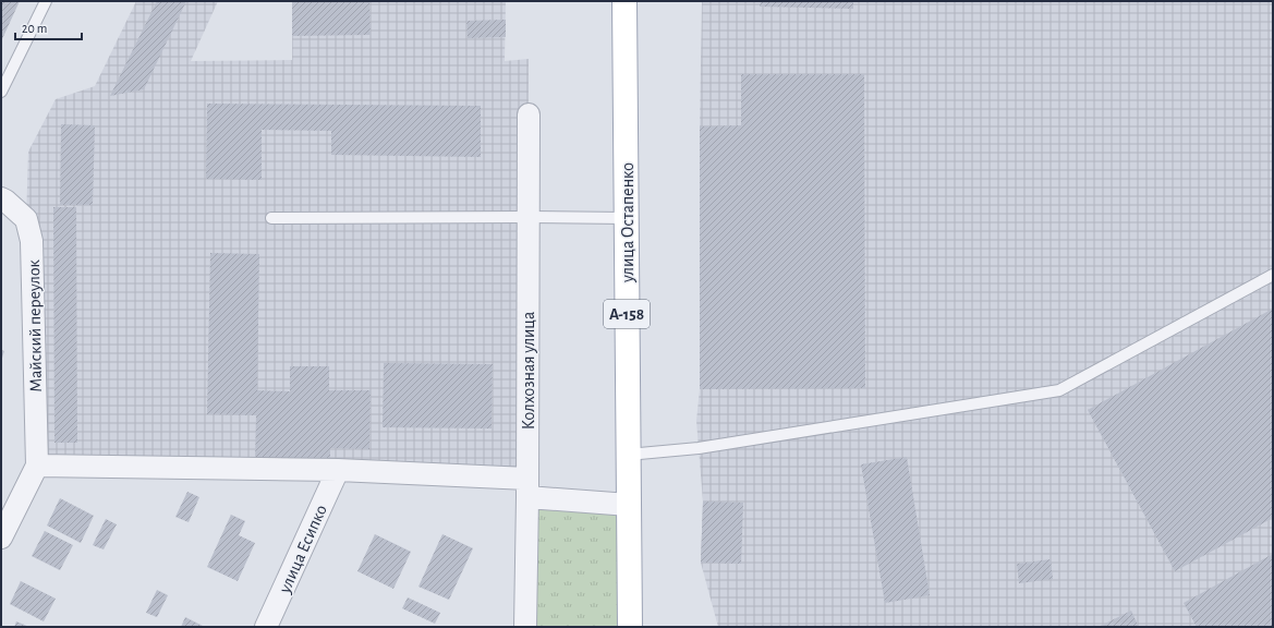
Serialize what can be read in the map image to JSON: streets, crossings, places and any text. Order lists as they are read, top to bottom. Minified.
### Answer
{"streets":{"main road":["улица Остапенко","А-158"],"street":["Майский переулок","Колхозная улица","улица Есипко"]},"scale_bar":"20 m"}
